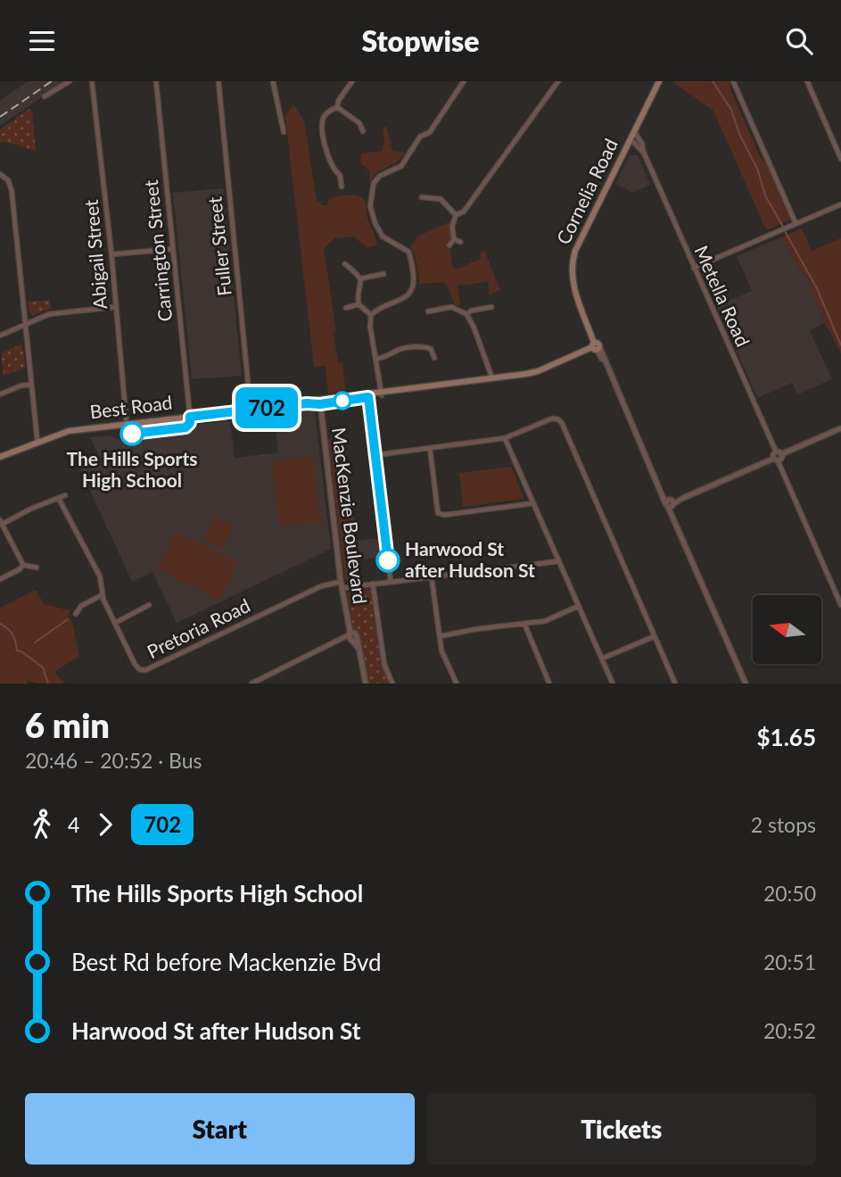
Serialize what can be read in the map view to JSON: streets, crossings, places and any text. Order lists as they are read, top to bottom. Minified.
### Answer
{"streets":{"main road":["Cornelia Road","Best Road"],"street":["Fuller Street","Carrington Street","Abigail Street","Metella Road","MacKenzie Boulevard","Pretoria Road"]},"crossings":[["Cornelia Road","Metella Road"],["Cornelia Road","Best Road"],["Fuller Street","Best Road"],["Carrington Street","Best Road"],["Abigail Street","Best Road"],["Best Road","MacKenzie Boulevard"],["MacKenzie Boulevard","Pretoria Road"]],"places":["The Hills Sports High School","Harwood St after Hudson St"],"lines":["bus line 702"],"north":"left","page":{"header":"Stopwise","on_map":"702","heading":["6 min","20:46 – 20:52 · Bus","$1.65"],"legs":["4","702","2 stops"],"list":[{"name":"The Hills Sports High School","value":"20:50"},{"name":"Best Rd before Mackenzie Bvd","value":"20:51"},{"name":"Harwood St after Hudson St","value":"20:52"}],"buttons":["Start","Tickets"]}}
